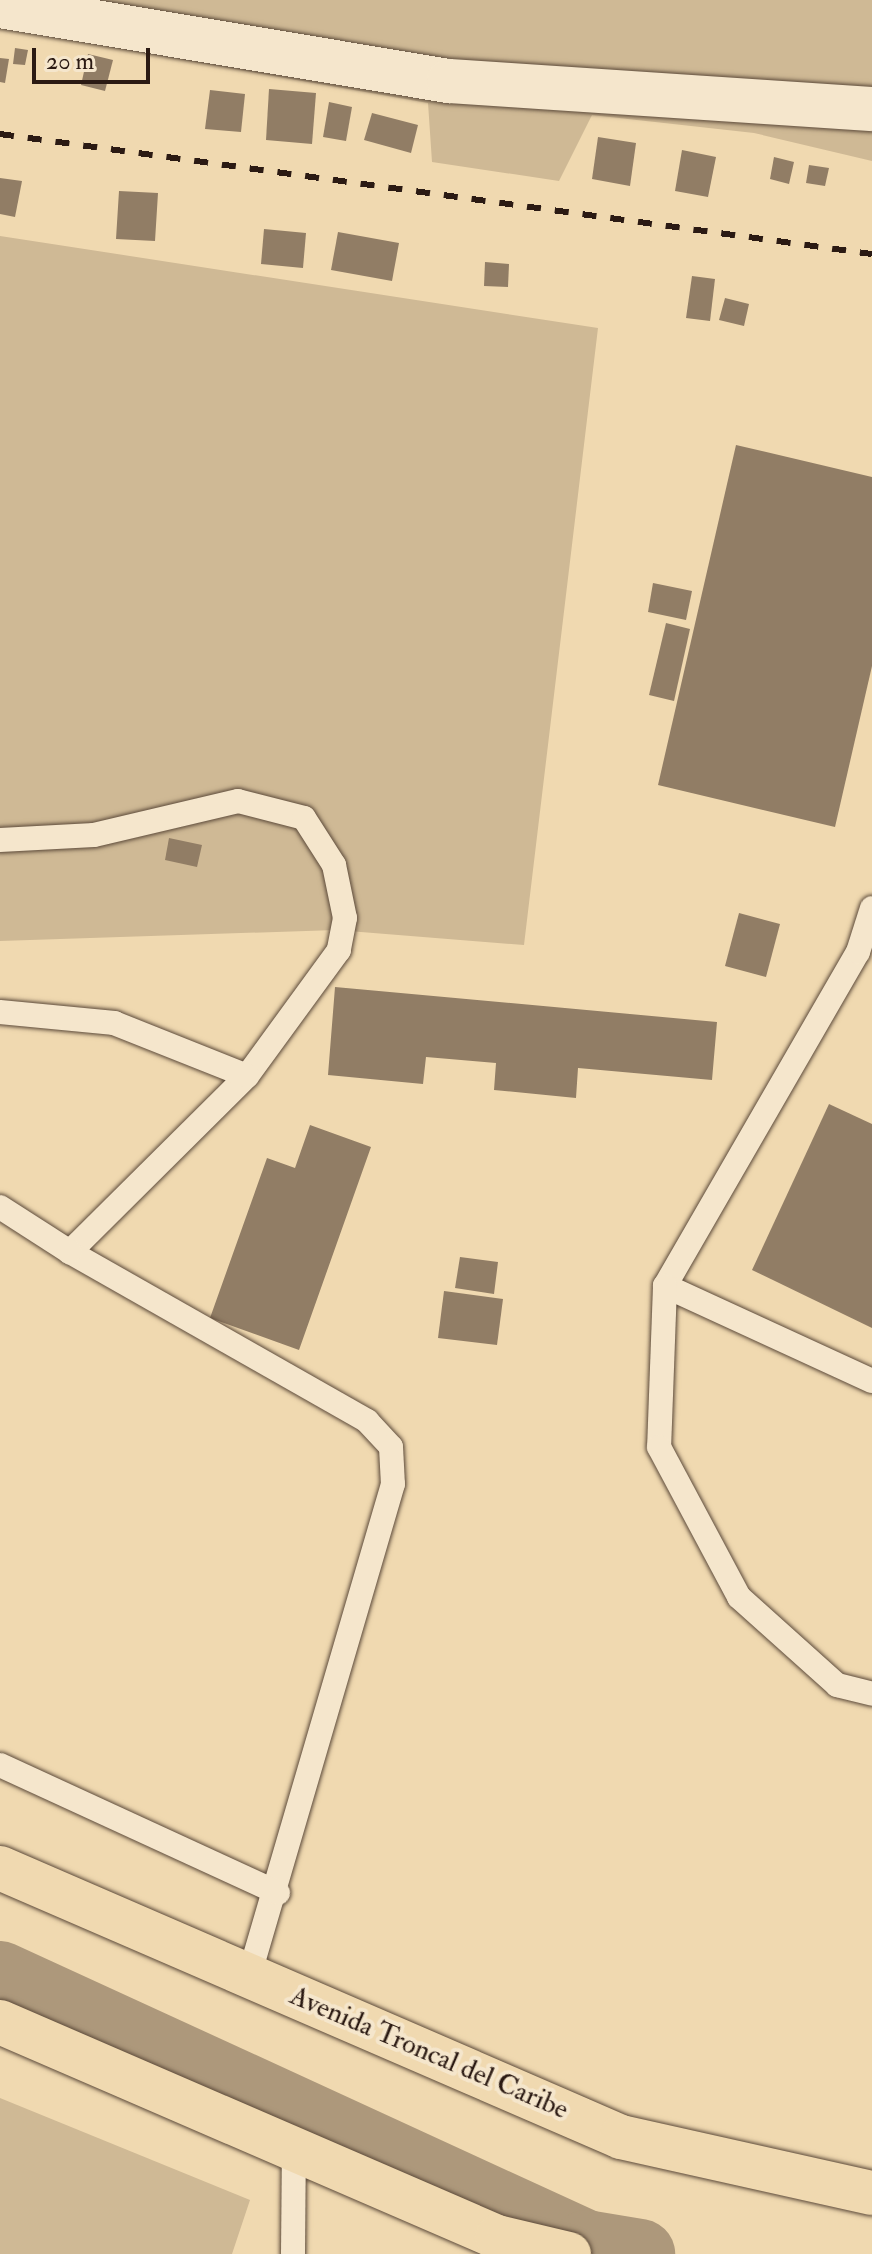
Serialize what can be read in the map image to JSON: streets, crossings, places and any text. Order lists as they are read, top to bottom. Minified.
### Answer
{"streets":{"highway":["Avenida Troncal del Caribe"]},"scale_bar":"20 m"}
